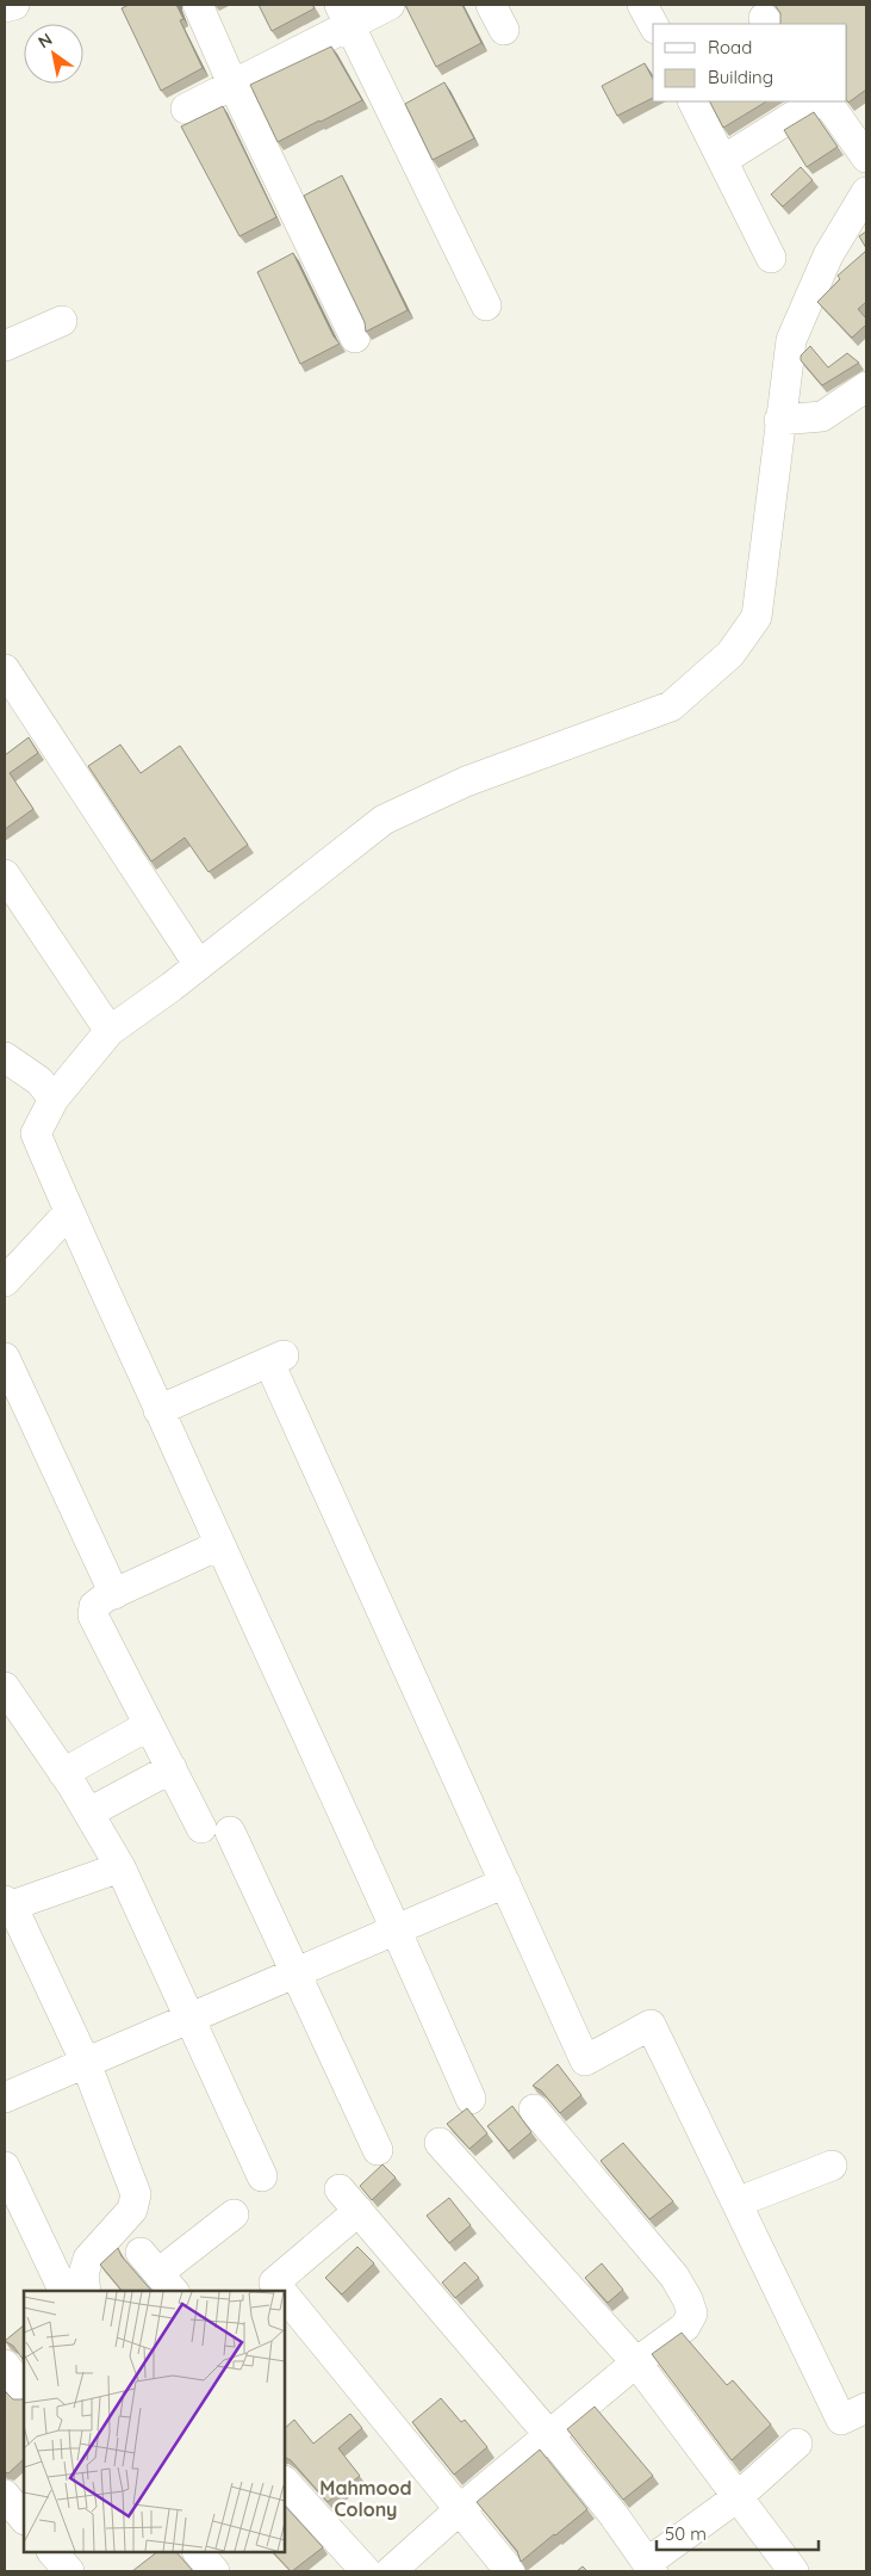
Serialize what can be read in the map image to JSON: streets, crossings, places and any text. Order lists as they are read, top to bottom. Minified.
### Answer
{"districts":["Mahmood Colony"],"legend":["Road","Building"],"scale_bar":"50 m","north":"top left"}
